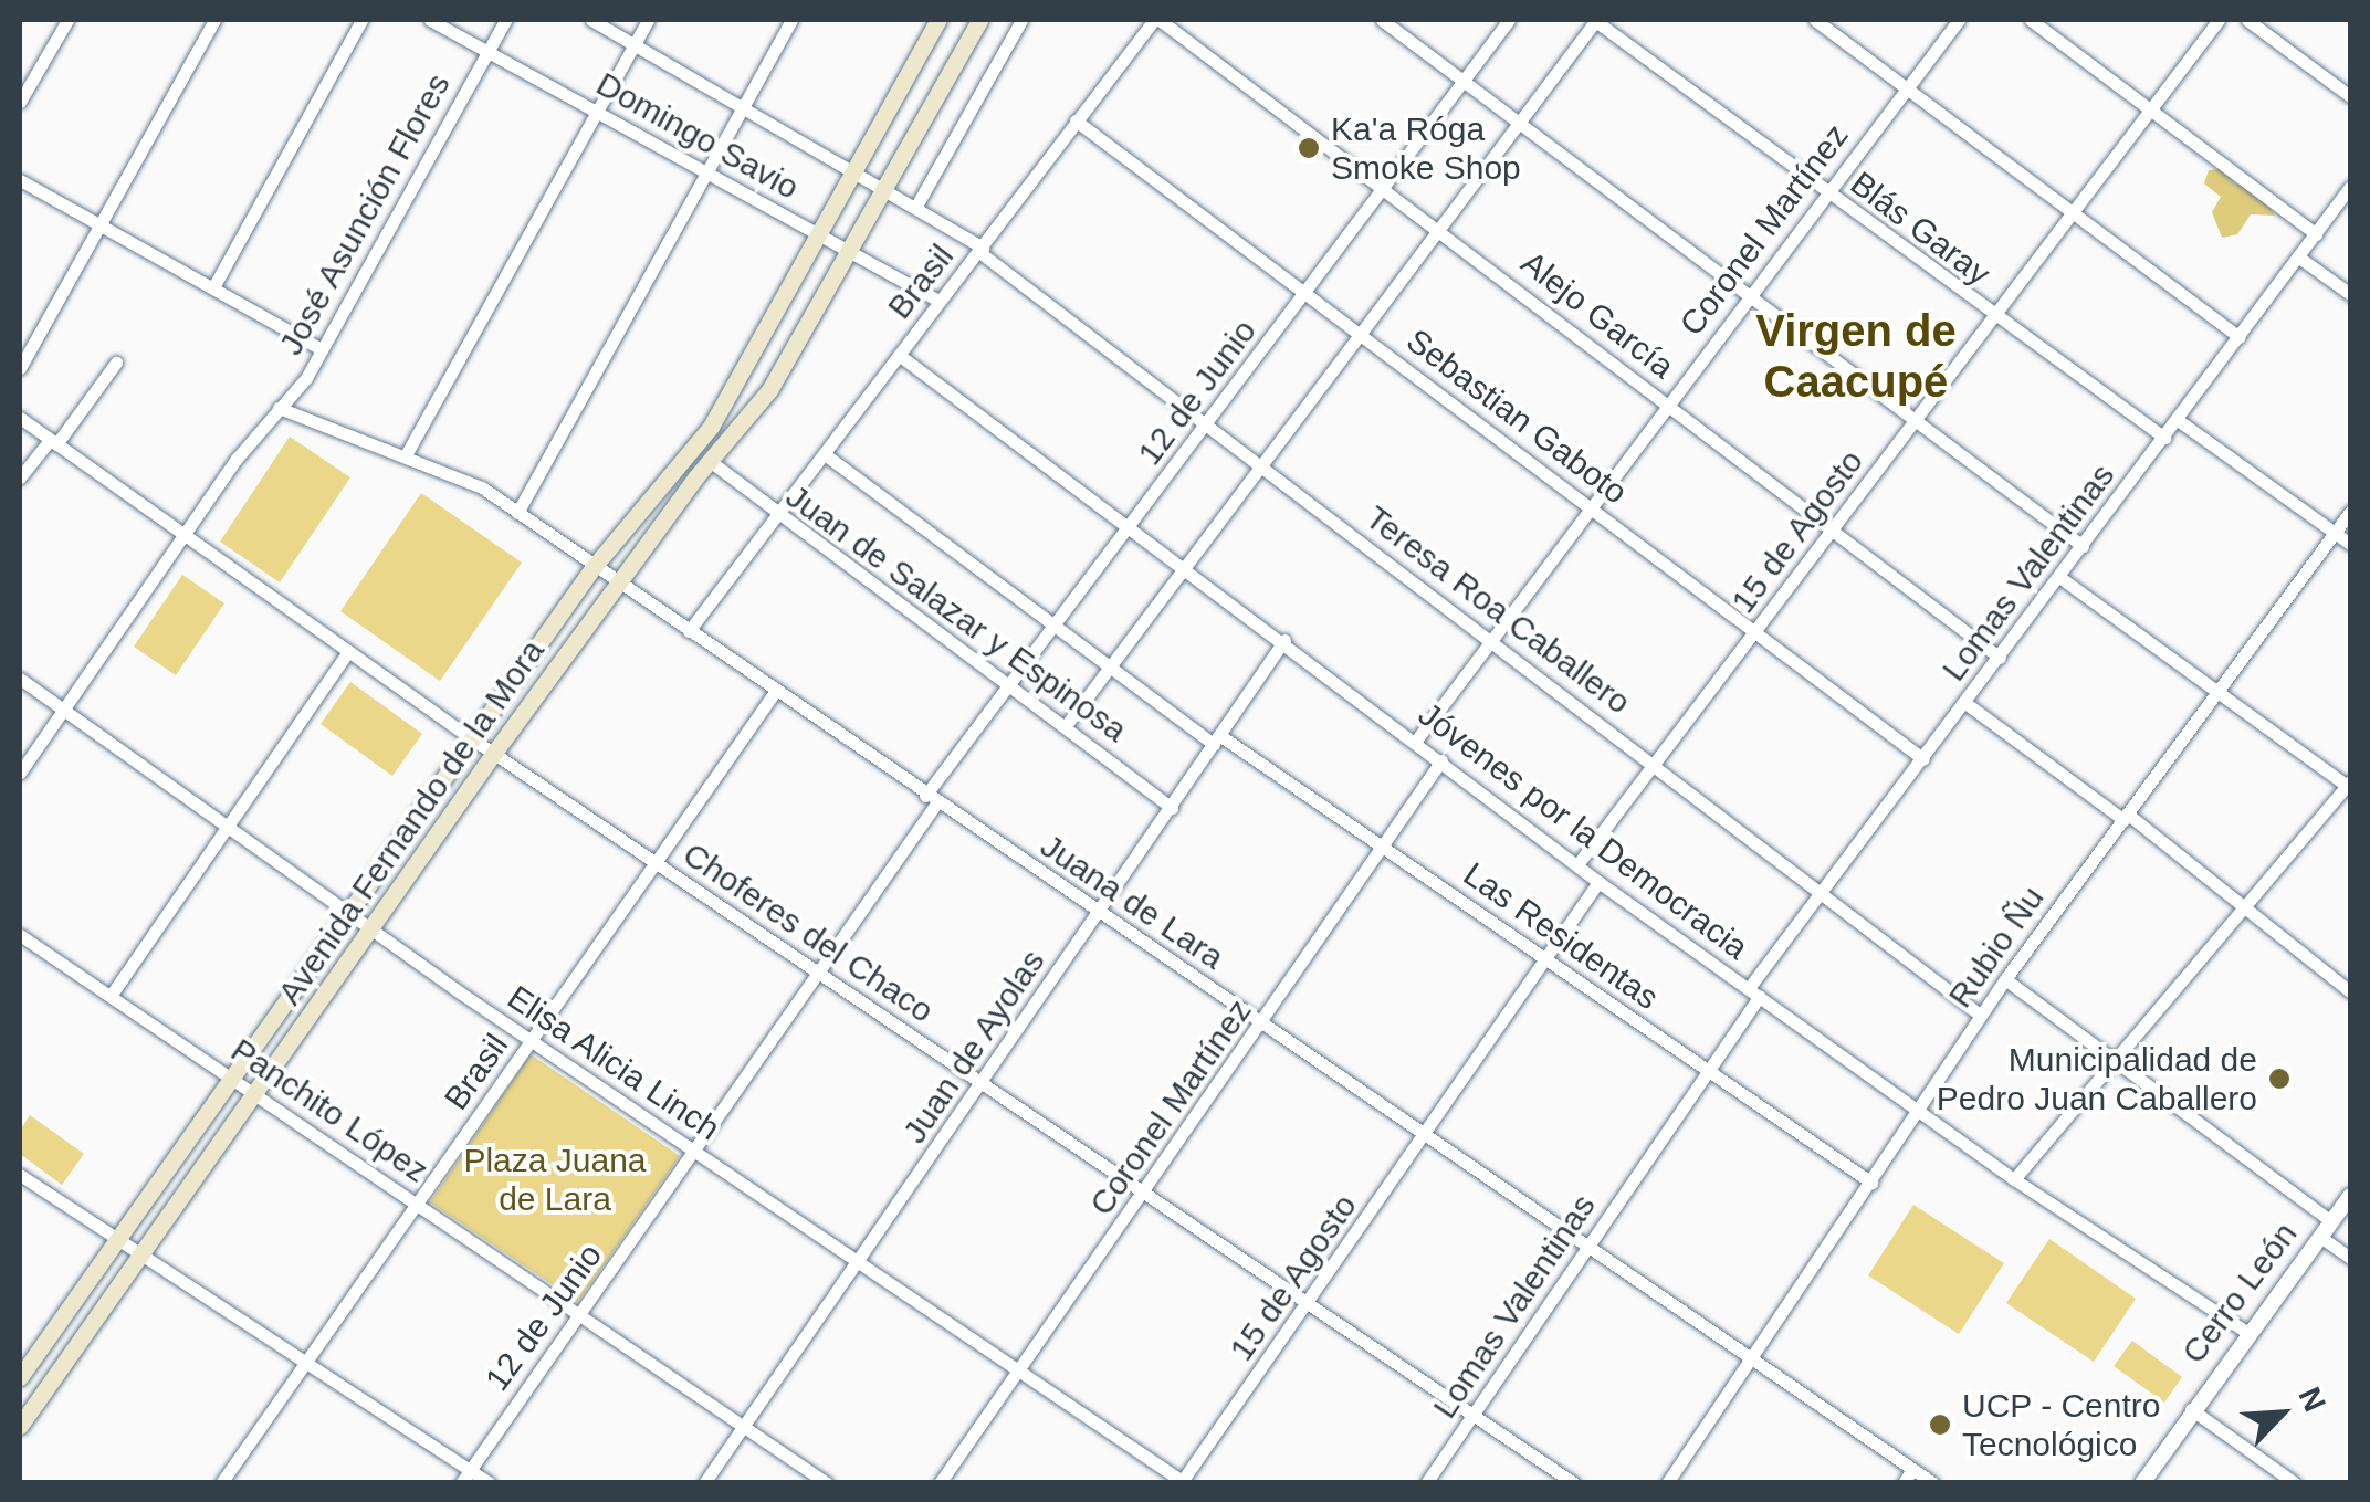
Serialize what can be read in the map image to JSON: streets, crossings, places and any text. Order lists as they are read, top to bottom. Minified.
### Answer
{"streets":{"main road":["Avenida Fernando de la Mora"],"street":["Domingo Savio","José Asunción Flores","Blás Garay","Coronel Martínez","Brasil","Alejo García","12 de Junio","Sebastian Gaboto","15 de Agosto","Lomas Valentinas","Teresa Roa Caballero","Juan de Salazar y Espinosa","Jóvenes por la Democracia","Juana de Lara","Choferes del Chaco","Las Residentas","Rubio Ñu","Juan de Ayolas","Elisa Alicia Linch","Panchito López","Cerro León"]},"crossings":[["Domingo Savio","José Asunción Flores"],["Domingo Savio","Brasil"],["Domingo Savio","Avenida Fernando de la Mora"],["José Asunción Flores","Juana de Lara"],["José Asunción Flores","Choferes del Chaco"],["José Asunción Flores","Elisa Alicia Linch"],["Blás Garay","Coronel Martínez"],["Blás Garay","15 de Agosto"],["Blás Garay","Lomas Valentinas"],["Coronel Martínez","Alejo García"],["Coronel Martínez","Sebastian Gaboto"],["Coronel Martínez","Teresa Roa Caballero"],["Coronel Martínez","Jóvenes por la Democracia"],["Coronel Martínez","Juana de Lara"],["Coronel Martínez","Choferes del Chaco"],["Coronel Martínez","Las Residentas"],["Coronel Martínez","Elisa Alicia Linch"],["Brasil","Alejo García"],["Brasil","Sebastian Gaboto"],["Brasil","Teresa Roa Caballero"],["Brasil","Juan de Salazar y Espinosa"],["Brasil","Jóvenes por la Democracia"],["Brasil","Juana de Lara"],["Brasil","Choferes del Chaco"],["Brasil","Las Residentas"],["Brasil","Elisa Alicia Linch"],["Brasil","Panchito López"],["Alejo García","12 de Junio"],["Alejo García","15 de Agosto"],["Alejo García","Lomas Valentinas"],["12 de Junio","Sebastian Gaboto"],["12 de Junio","Teresa Roa Caballero"],["12 de Junio","Juan de Salazar y Espinosa"],["12 de Junio","Jóvenes por la Democracia"],["12 de Junio","Juana de Lara"],["12 de Junio","Choferes del Chaco"],["12 de Junio","Las Residentas"],["12 de Junio","Elisa Alicia Linch"],["12 de Junio","Panchito López"],["Sebastian Gaboto","15 de Agosto"],["Sebastian Gaboto","Lomas Valentinas"],["15 de Agosto","Teresa Roa Caballero"],["15 de Agosto","Jóvenes por la Democracia"],["15 de Agosto","Juana de Lara"],["15 de Agosto","Choferes del Chaco"],["15 de Agosto","Las Residentas"],["15 de Agosto","Elisa Alicia Linch"],["Lomas Valentinas","Teresa Roa Caballero"],["Lomas Valentinas","Jóvenes por la Democracia"],["Lomas Valentinas","Juana de Lara"],["Lomas Valentinas","Choferes del Chaco"],["Lomas Valentinas","Las Residentas"],["Teresa Roa Caballero","Avenida Fernando de la Mora"],["Teresa Roa Caballero","Rubio Ñu"],["Juan de Salazar y Espinosa","Avenida Fernando de la Mora"],["Juan de Salazar y Espinosa","Juan de Ayolas"],["Avenida Fernando de la Mora","Juana de Lara"],["Avenida Fernando de la Mora","Choferes del Chaco"],["Avenida Fernando de la Mora","Elisa Alicia Linch"],["Avenida Fernando de la Mora","Panchito López"],["Jóvenes por la Democracia","Rubio Ñu"],["Jóvenes por la Democracia","Juan de Ayolas"],["Jóvenes por la Democracia","Cerro León"],["Juana de Lara","Rubio Ñu"],["Juana de Lara","Juan de Ayolas"],["Choferes del Chaco","Juan de Ayolas"],["Las Residentas","Rubio Ñu"],["Las Residentas","Juan de Ayolas"],["Juan de Ayolas","Elisa Alicia Linch"],["Juan de Ayolas","Panchito López"]],"districts":["Virgen de Caacupé"],"parks":["Plaza Juana de Lara"],"places":["Ka'a Róga Smoke Shop","Municipalidad de Pedro Juan Caballero","UCP - Centro Tecnológico"],"north":"top right"}
